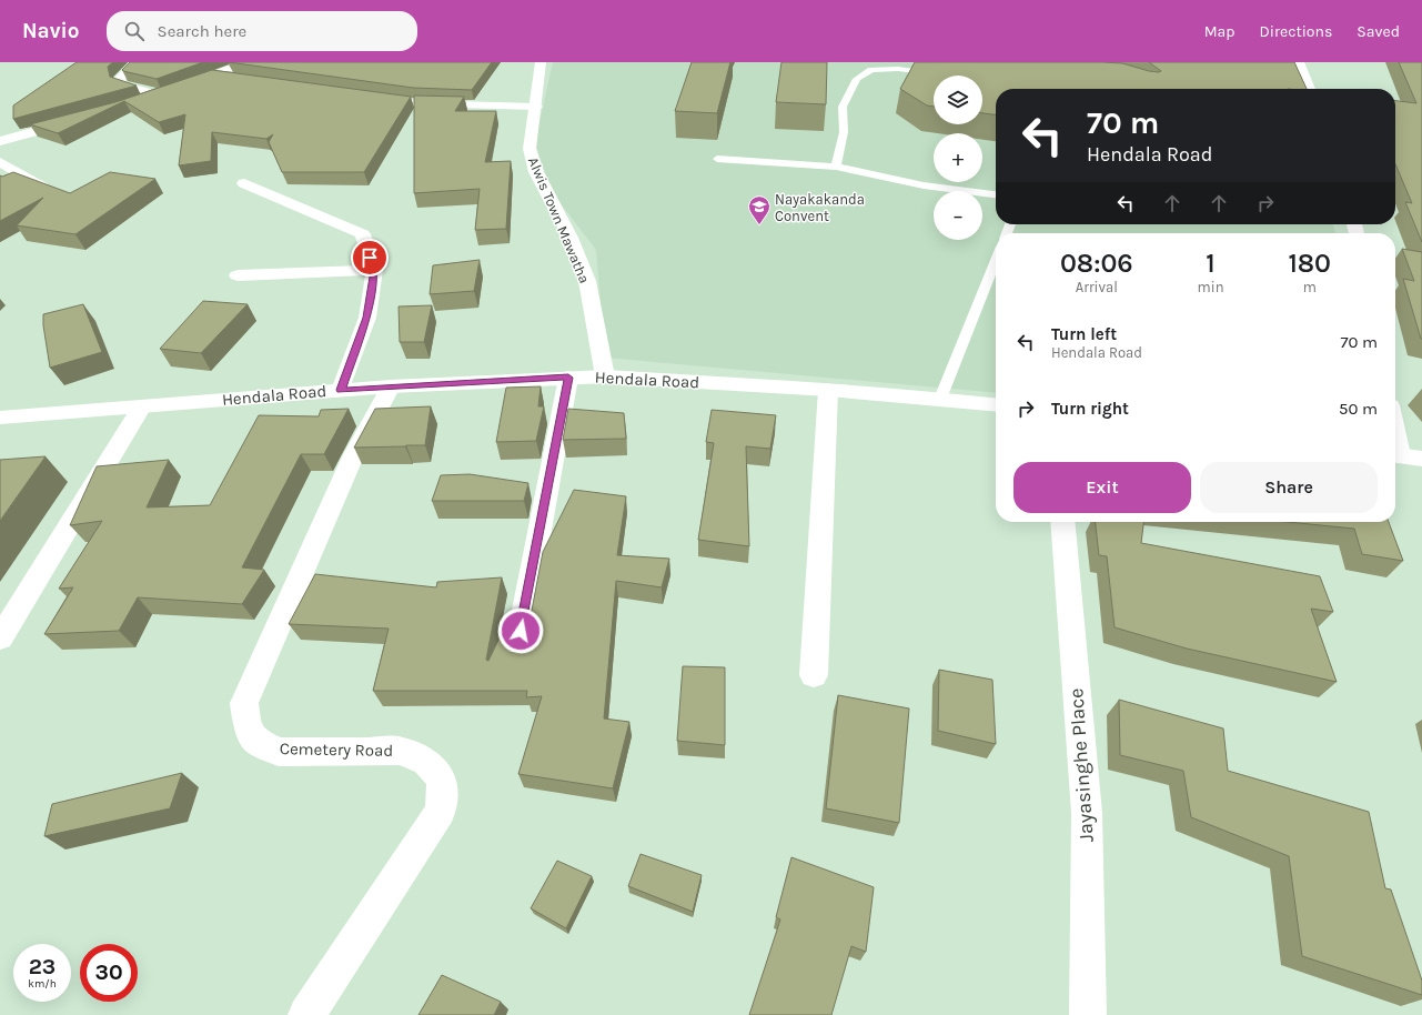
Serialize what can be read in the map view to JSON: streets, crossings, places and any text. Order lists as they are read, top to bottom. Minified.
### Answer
{"streets":{"street":["Alwis Town Mawatha","Hendala Road","Cemetery Road","Jayasinghe Place"]},"crossings":[["Alwis Town Mawatha","Hendala Road"],["Hendala Road","Cemetery Road"]],"places":{"school or university":["Nayakakanda Convent"]},"page":{"header":"Navio","search":"Search here","nav":["Map","Directions","Saved"],"map_buttons":["+","−"],"turn":["70 m","Hendala Road"],"eta":["08:06","Arrival","1","min","180","m"],"list":[{"name":"Turn left","note":"Hendala Road","value":"70 m"},{"name":"Turn right","value":"50 m"}],"buttons":["Exit","Share"],"speed":"23 km/h","limit":"30"}}
